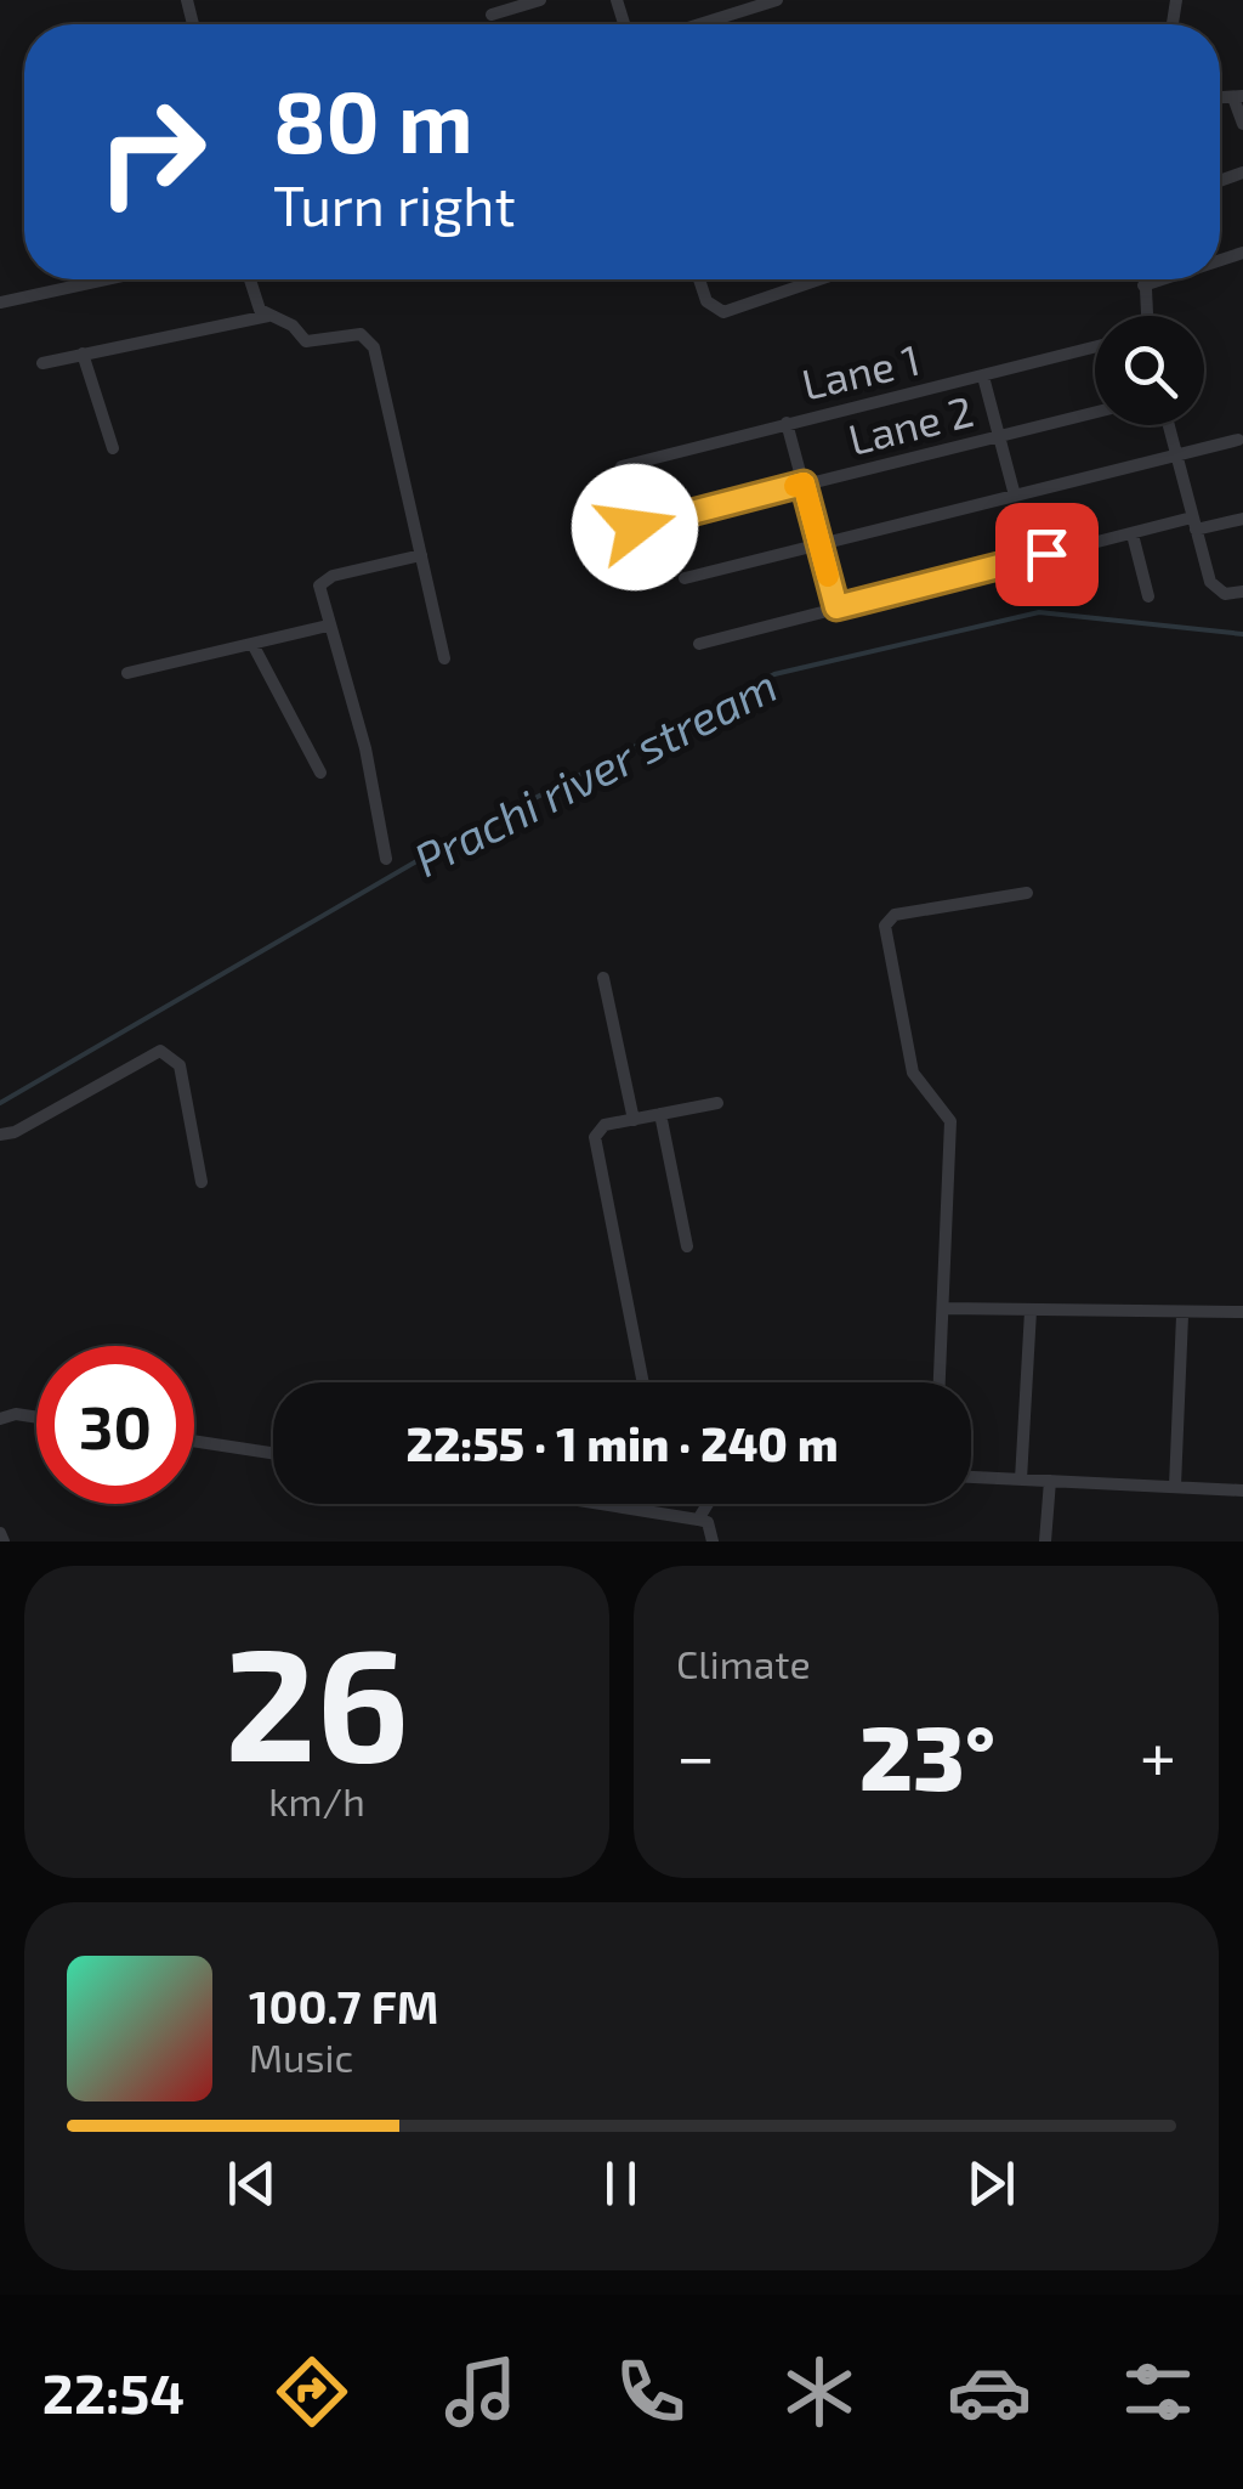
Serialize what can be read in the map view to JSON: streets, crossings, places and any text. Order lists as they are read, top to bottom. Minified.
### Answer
{"streets":{"street":["Lane 1","Lane 2"]},"water":["Prachi river stream"],"page":{"turn":["80 m","Turn right"],"limit":"30","trip":"22:55 · 1 min · 240 m","tile":[["26","km/h"],"Climate"],"heat":["−","23°","+"],"song":["100.7 FM","Music"],"tabs":"22:54"}}
